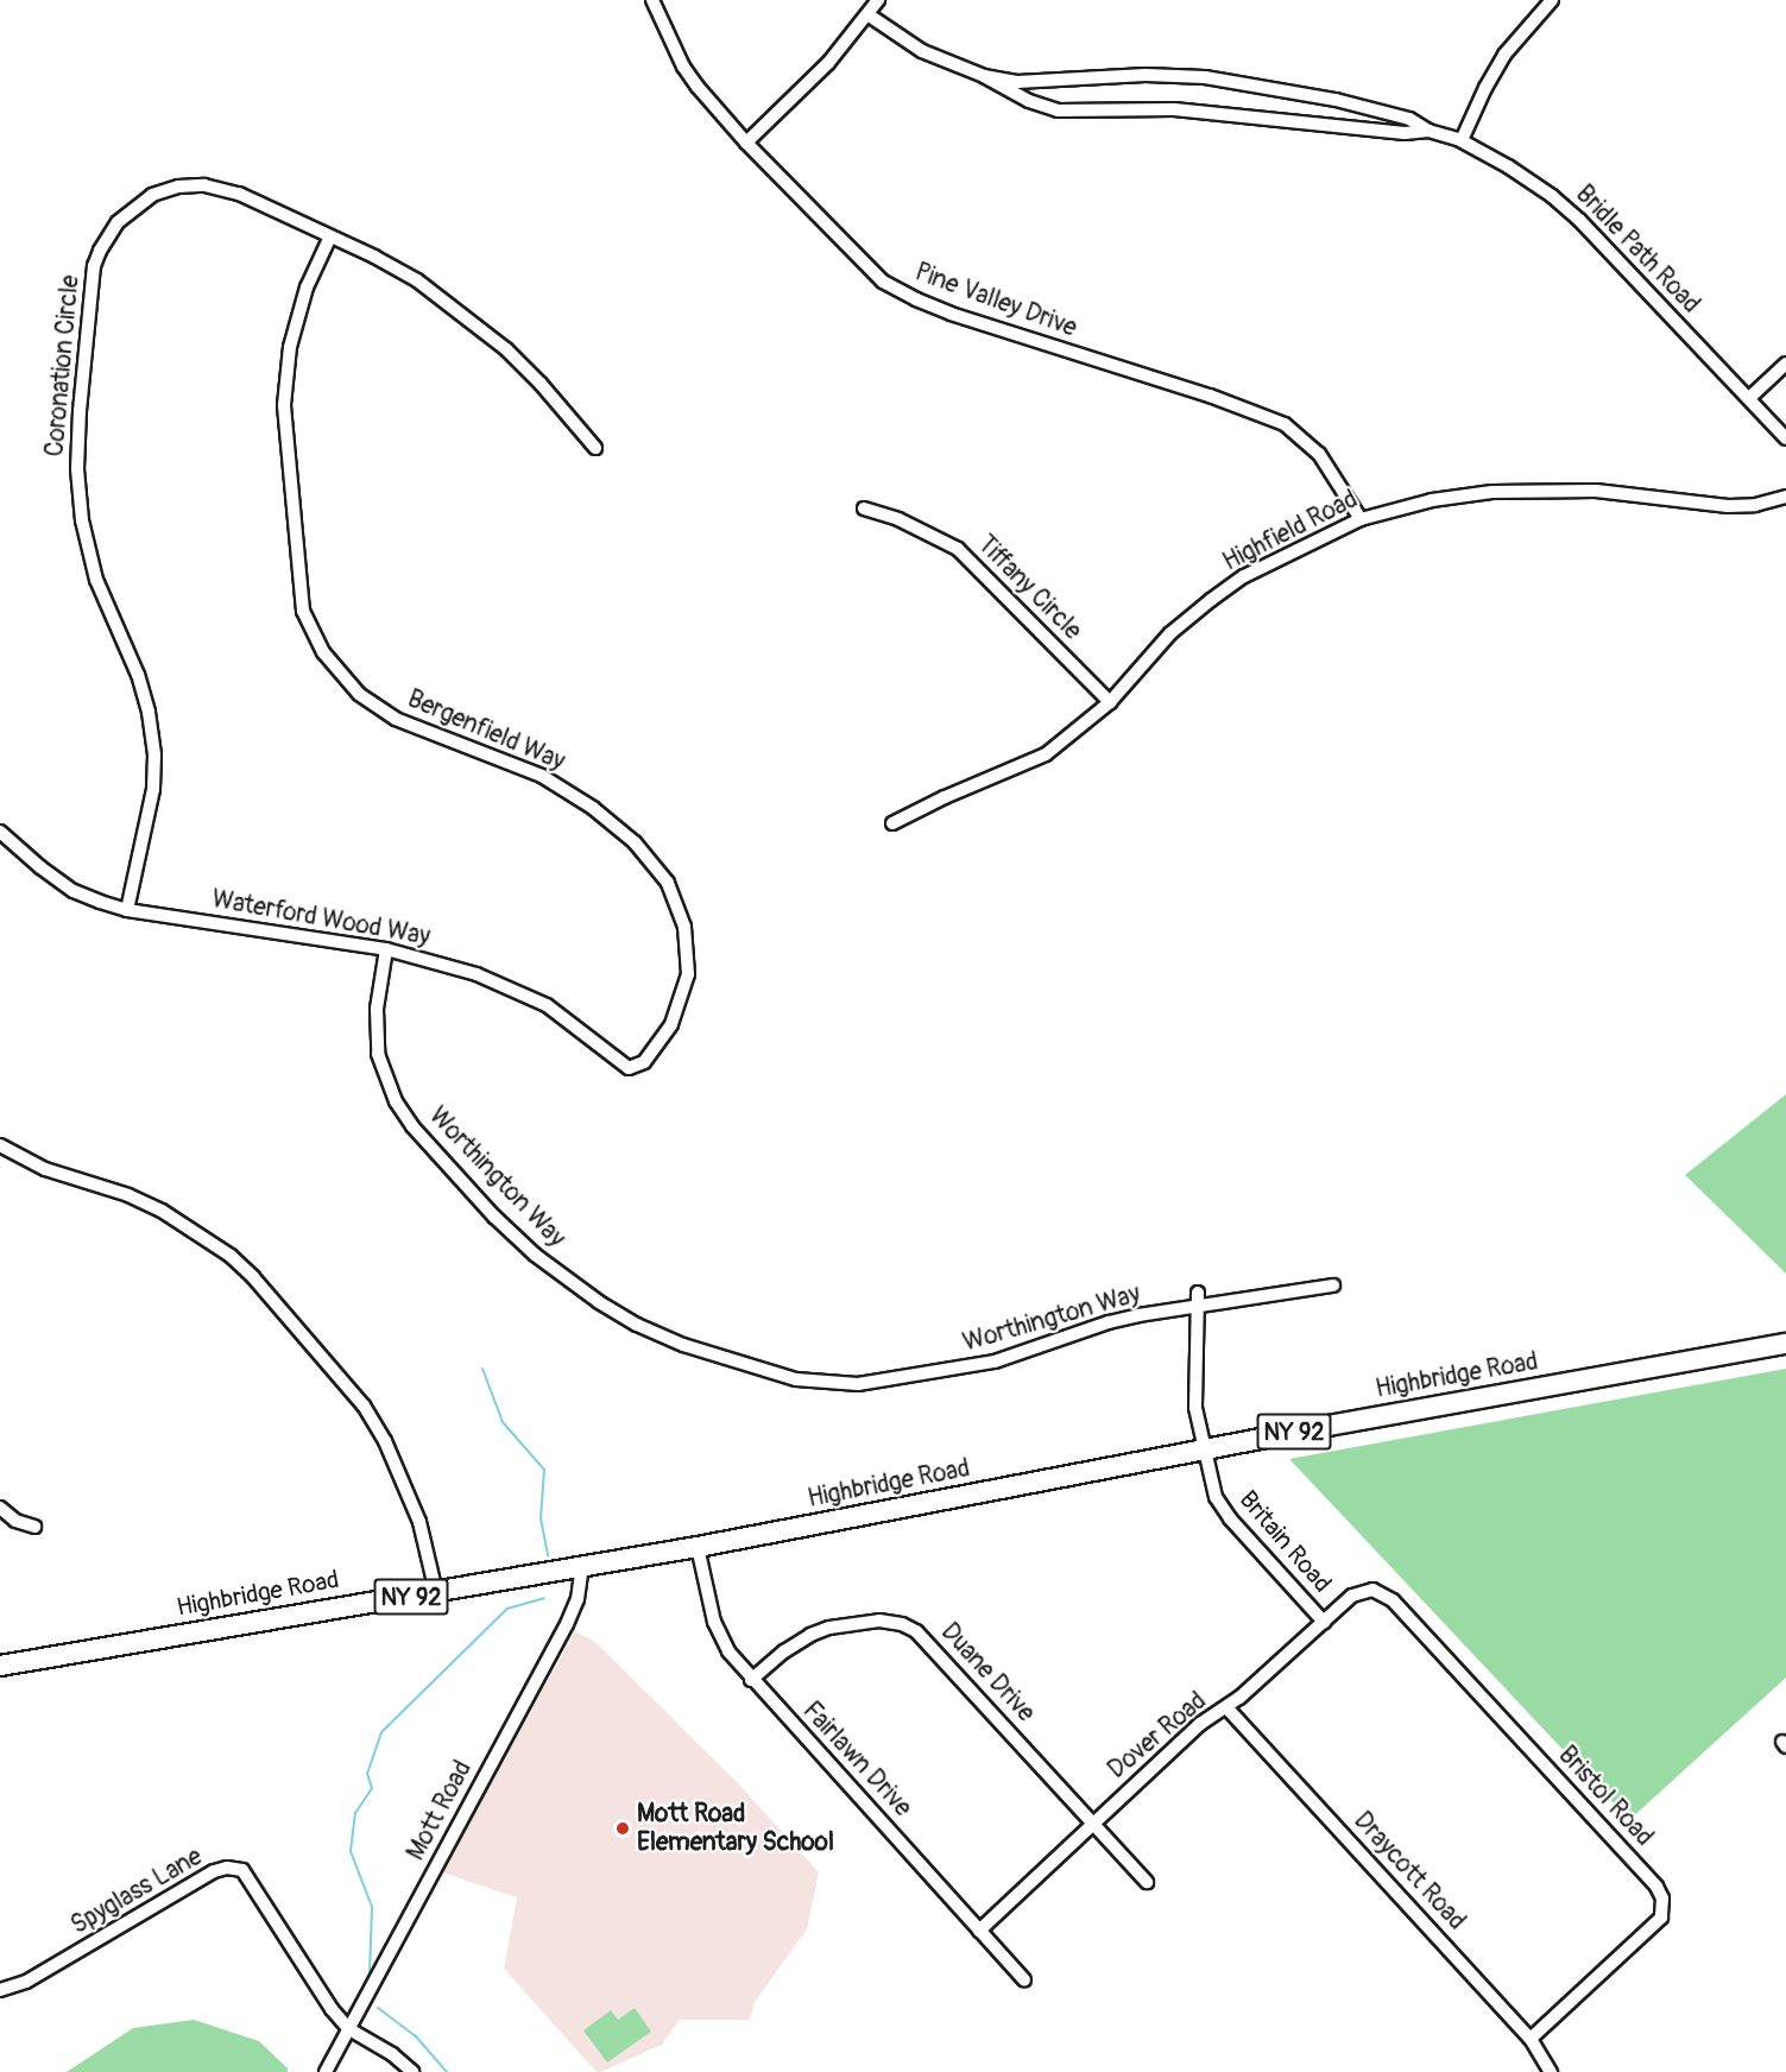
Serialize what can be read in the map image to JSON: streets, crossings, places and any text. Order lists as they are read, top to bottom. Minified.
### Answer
{"streets":{"highway":["Highbridge Road","NY 92"],"street":["Bridle Path Road","Pine Valley Drive","Coronation Circle","Highfield Road","Tiffany Circle","Bergenfield Way","Waterford Wood Way","Worthington Way","Britain Road","Duane Drive","Dover Road","Fairlawn Drive","Bristol Road","Mott Road","Draycott Road","Spyglass Lane"]},"crossings":[["Pine Valley Drive","Highfield Road"],["Coronation Circle","Bergenfield Way"],["Coronation Circle","Waterford Wood Way"],["Highfield Road","Tiffany Circle"],["Bergenfield Way","Waterford Wood Way"],["Waterford Wood Way","Worthington Way"],["Highbridge Road","Britain Road"],["Highbridge Road","Fairlawn Drive"],["Highbridge Road","Mott Road"],["Britain Road","Dover Road"],["Duane Drive","Dover Road"],["Duane Drive","Fairlawn Drive"],["Dover Road","Fairlawn Drive"],["Dover Road","Bristol Road"],["Dover Road","Draycott Road"],["Bristol Road","Draycott Road"],["Mott Road","Spyglass Lane"]],"places":["Mott Road Elementary School"]}
